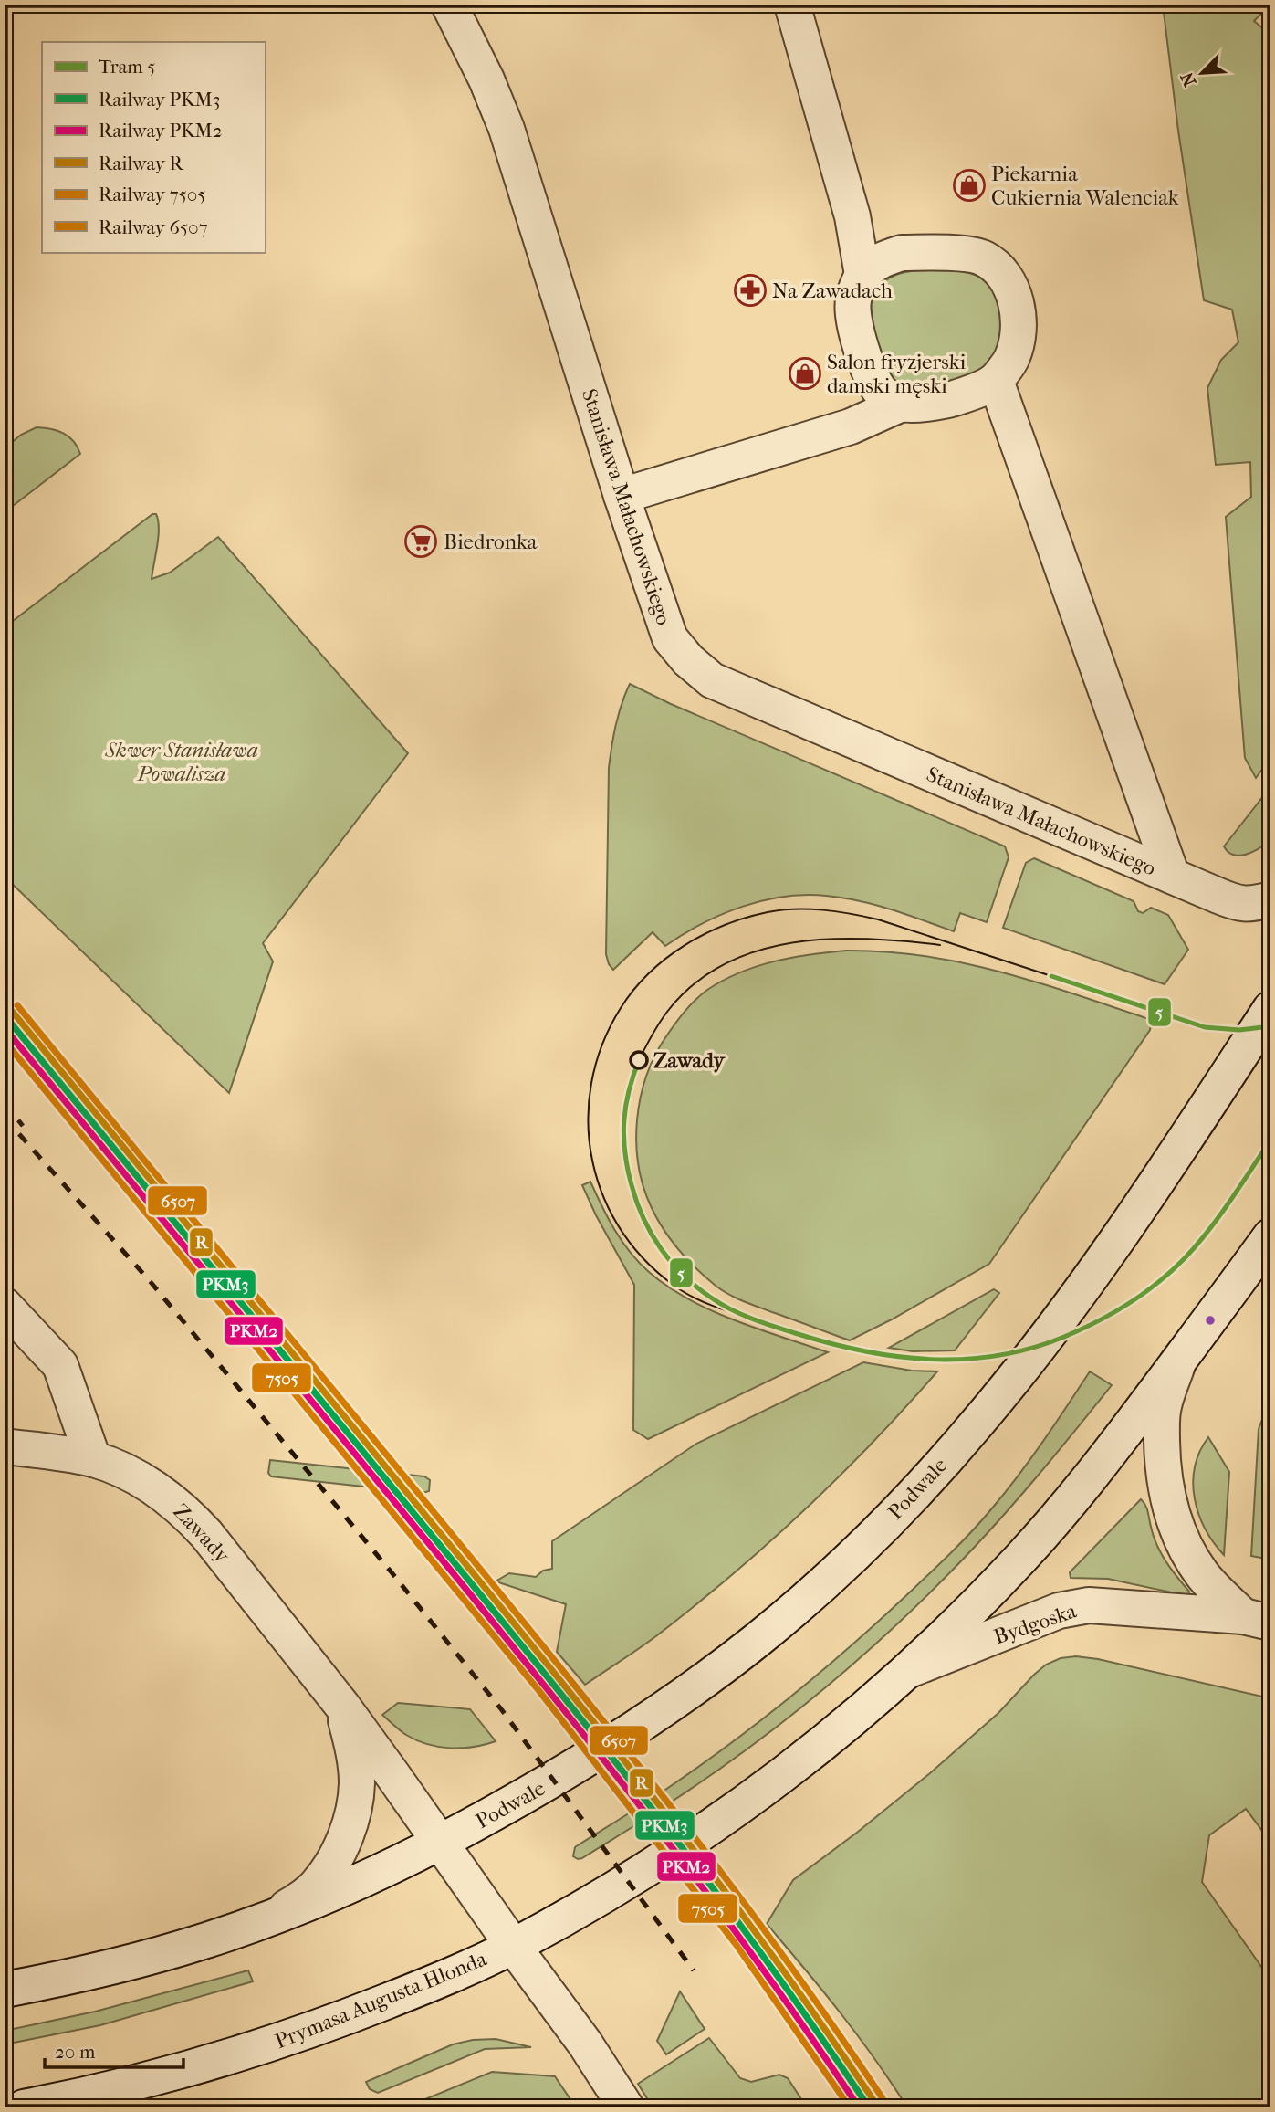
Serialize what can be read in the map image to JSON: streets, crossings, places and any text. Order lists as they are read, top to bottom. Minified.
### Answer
{"streets":{"street":["Stanisława Małachowskiego","Podwale","Zawady","Bydgoska","Prymasa Augusta Hlonda"]},"crossings":[["Podwale","Zawady"],["Zawady","Prymasa Augusta Hlonda"]],"parks":["Skwer Stanisława Powalisza"],"places":{"shop":["Piekarnia Cukiernia Walenciak","Salon fryzjerski damski męski"],"pharmacy":["Na Zawadach"],"supermarket":["Biedronka"],"other":["Zawady"]},"lines":["tram line 5","rail line 6507","rail line R","rail line PKM3","rail line PKM2","rail line 7505"],"legend":["Tram 5","Railway PKM3","Railway PKM2","Railway R","Railway 7505","Railway 6507"],"scale_bar":"20 m","north":"bottom left"}
